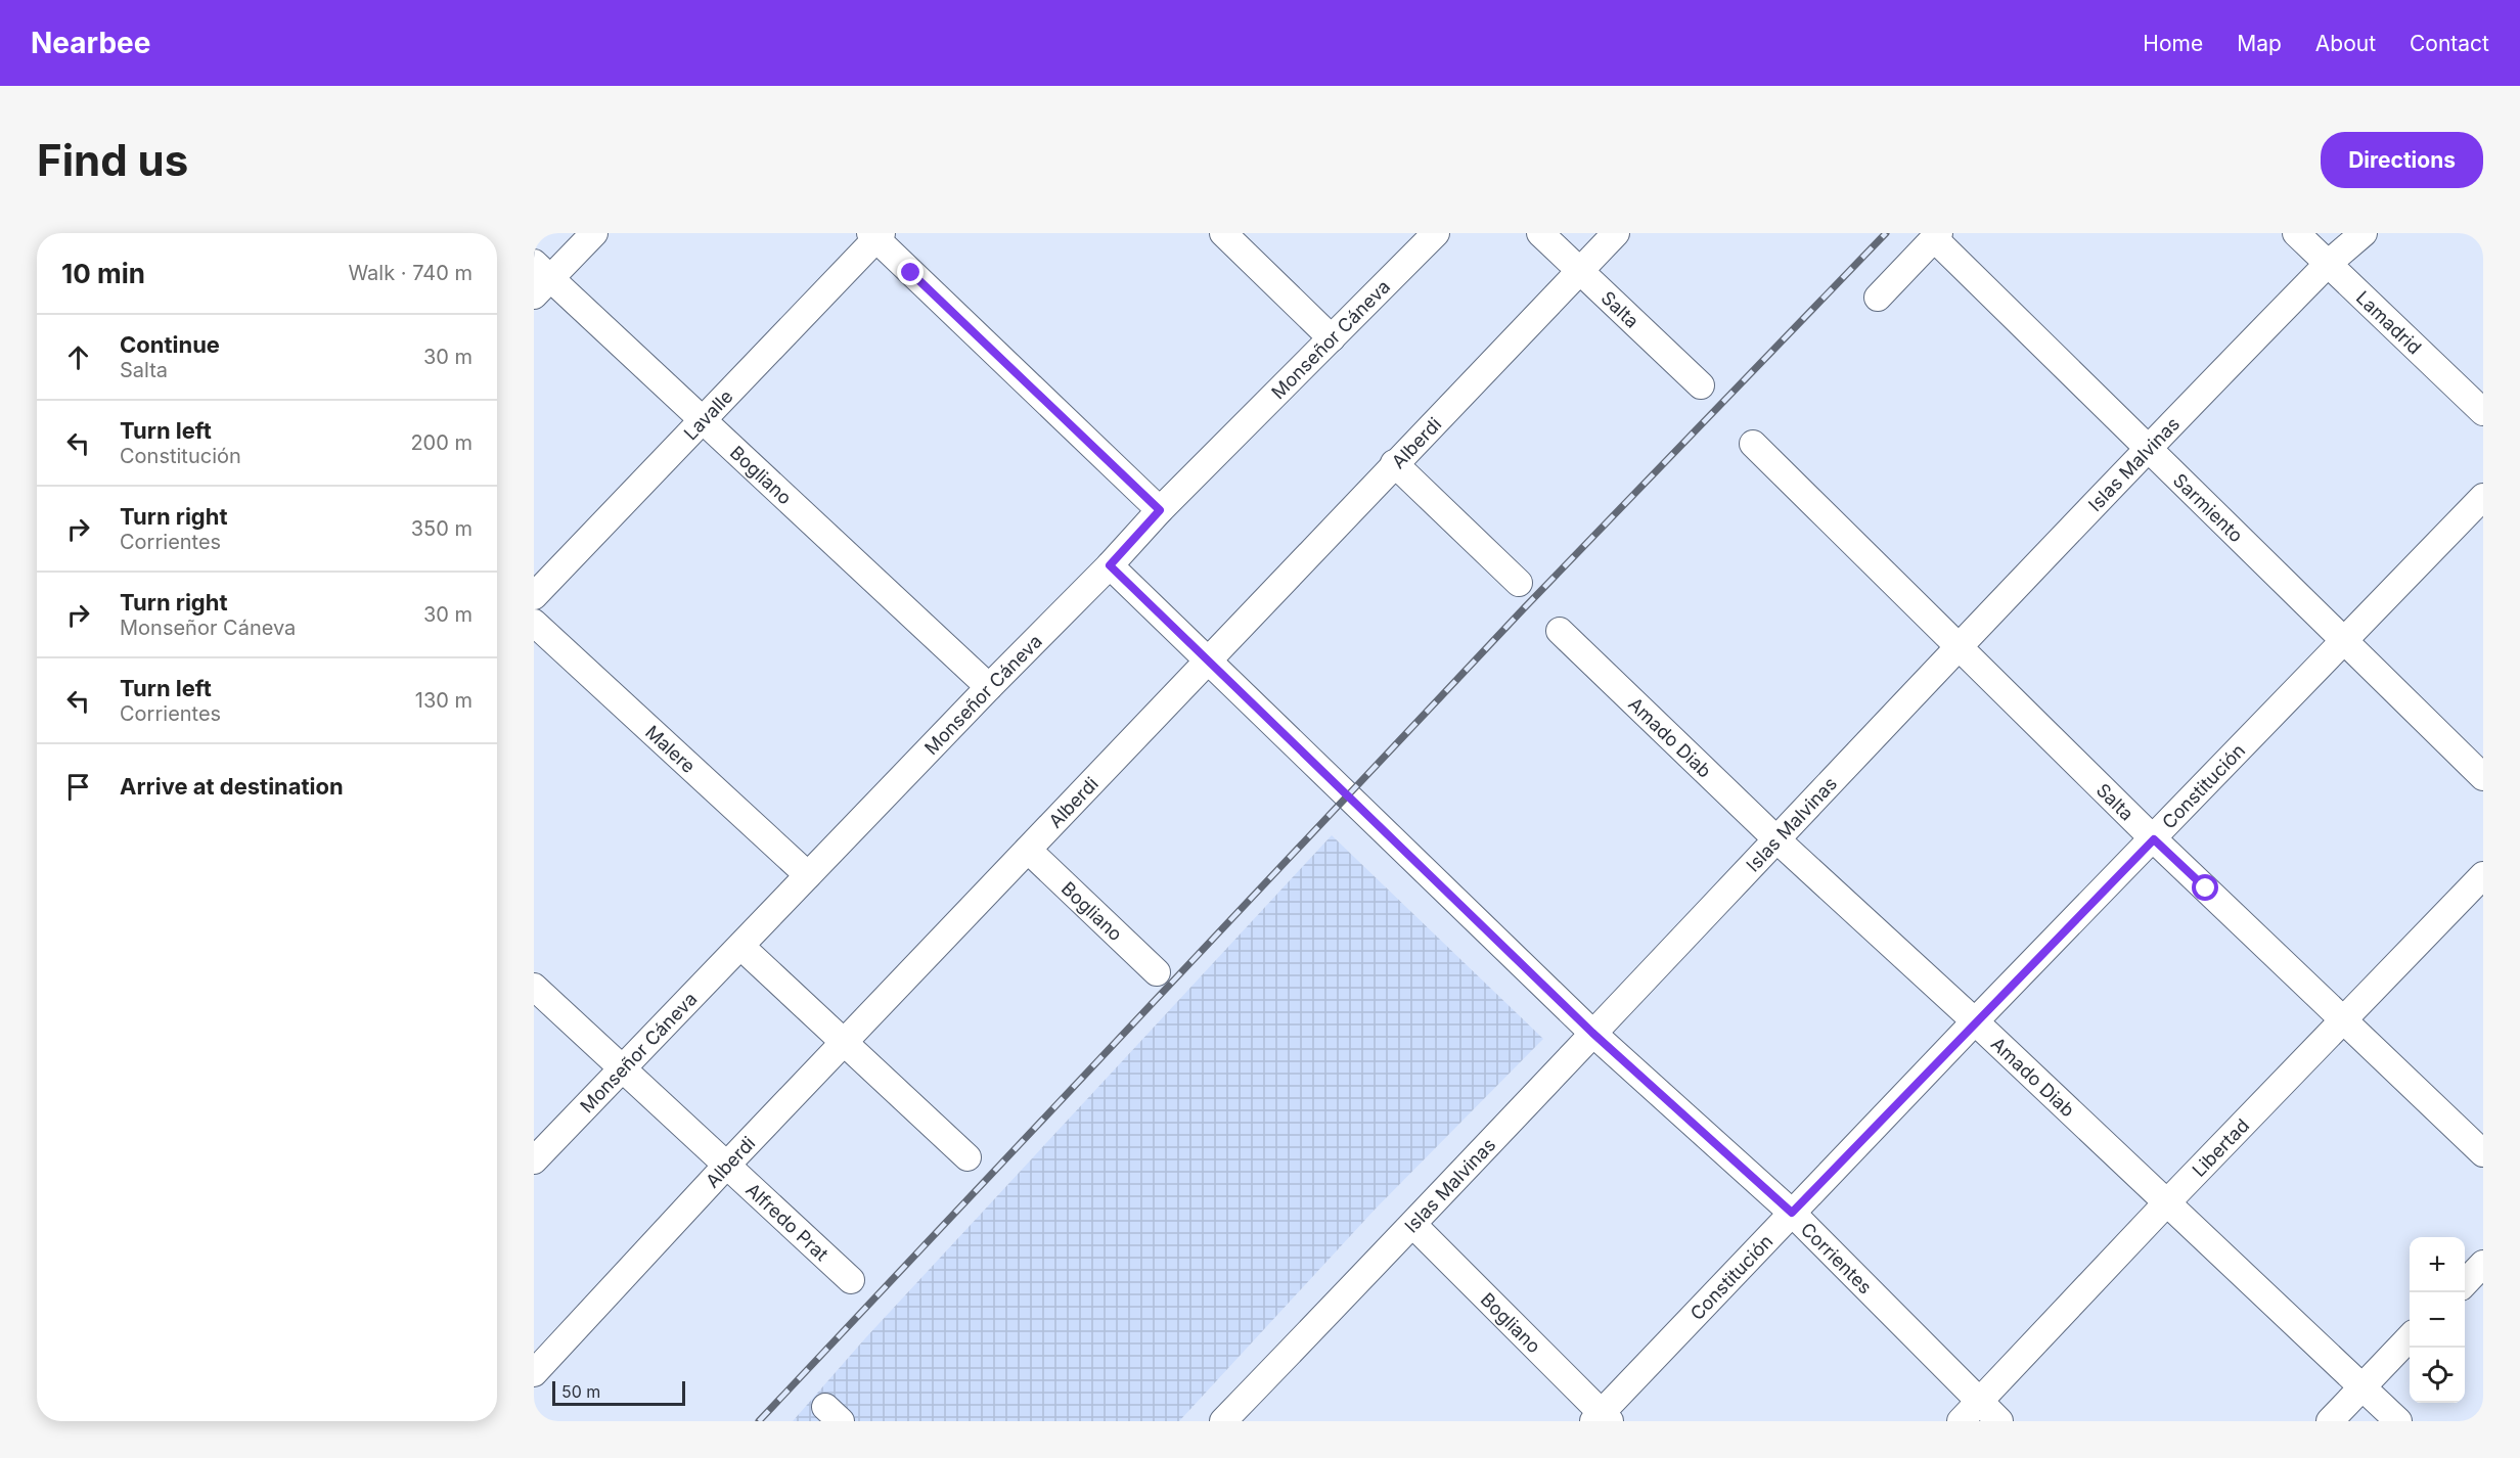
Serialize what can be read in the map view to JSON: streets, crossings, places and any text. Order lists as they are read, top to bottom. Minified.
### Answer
{"streets":{"street":["Salta","Lamadrid","Monseñor Cáneva","Lavalle","Alberdi","Islas Malvinas","Bogliano","Sarmiento","Amado Diab","Malere","Constitución","Libertad","Alfredo Prat","Corrientes"]},"crossings":[["Salta","Alberdi"],["Salta","Islas Malvinas"],["Salta","Constitución"],["Salta","Libertad"],["Lamadrid","Islas Malvinas"],["Monseñor Cáneva","Bogliano"],["Monseñor Cáneva","Malere"],["Monseñor Cáneva","Alfredo Prat"],["Monseñor Cáneva","Corrientes"],["Lavalle","Bogliano"],["Alberdi","Bogliano"],["Alberdi","Alfredo Prat"],["Alberdi","Corrientes"],["Islas Malvinas","Bogliano"],["Islas Malvinas","Sarmiento"],["Islas Malvinas","Amado Diab"],["Islas Malvinas","Corrientes"],["Bogliano","Constitución"],["Sarmiento","Constitución"],["Amado Diab","Constitución"],["Amado Diab","Libertad"],["Constitución","Corrientes"],["Libertad","Corrientes"]],"scale_bar":"50 m","page":{"header":"Nearbee","nav":["Home","Map","About","Contact"],"buttons":"Directions","title":"Find us","heading":["10 min","Walk · 740 m"],"list":[["Continue","Salta","30 m"],["Turn left","Constitución","200 m"],["Turn right","Corrientes","350 m"],["Turn right","Monseñor Cáneva","30 m"],["Turn left","Corrientes","130 m"],"Arrive at destination"],"map_buttons":["+","−"],"scale":"50 m"}}
